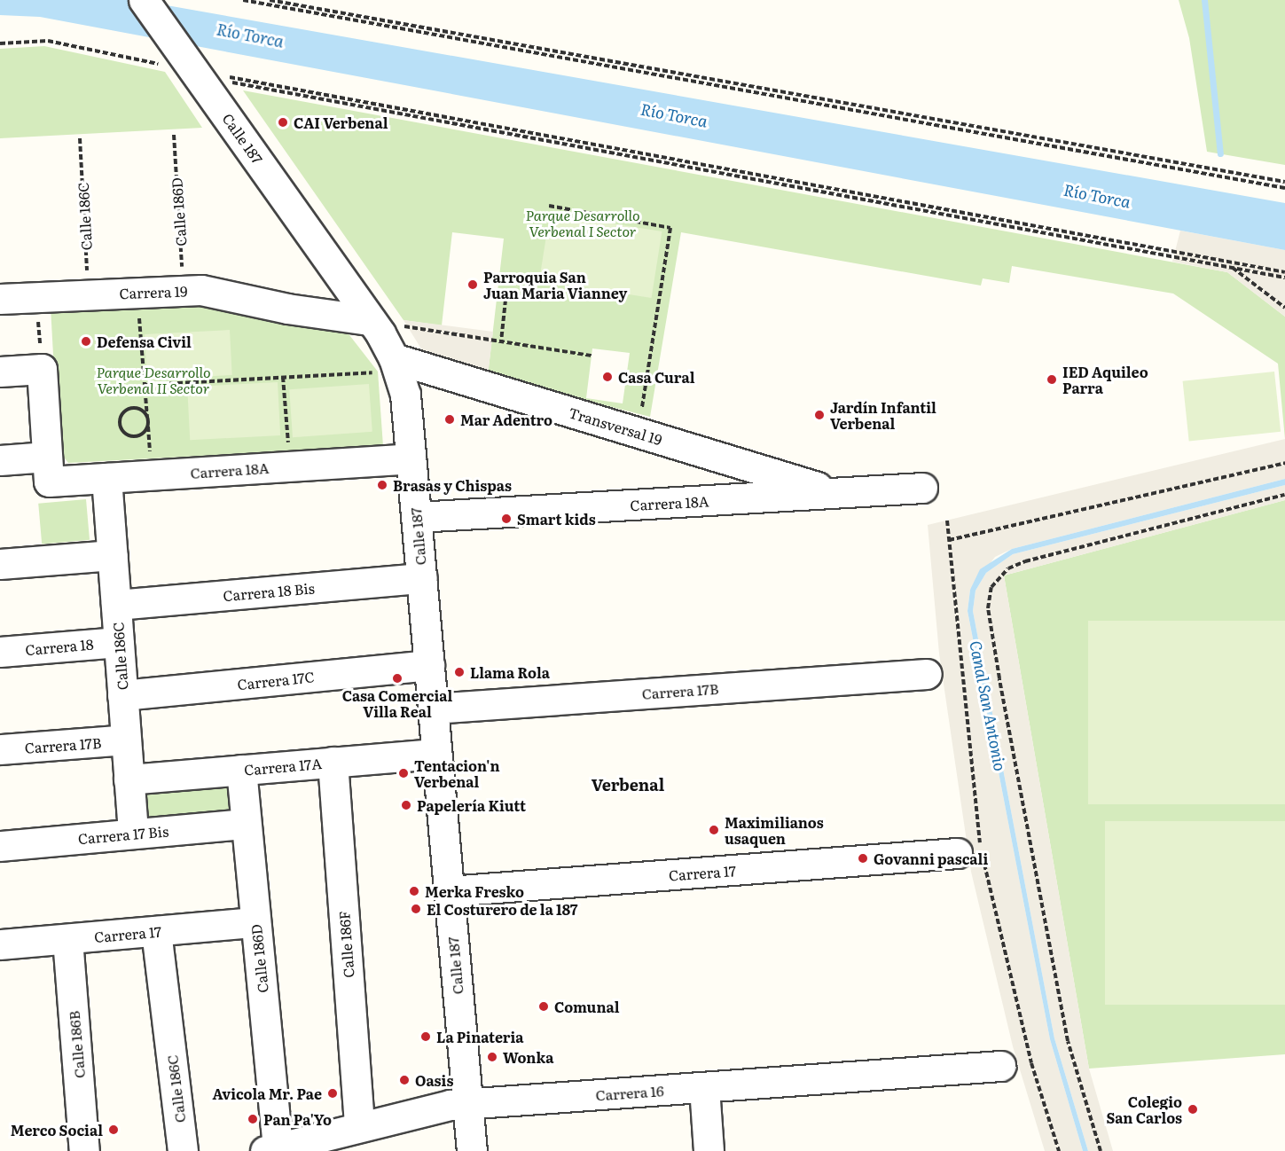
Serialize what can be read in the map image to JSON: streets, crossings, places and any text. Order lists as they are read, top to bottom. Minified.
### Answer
{"streets":{"street":["Calle 187","Calle 186D","Calle 186C","Carrera 19","Transversal 19","Carrera 18A","Carrera 18 Bis","Carrera 18","Carrera 17C","Carrera 17B","Carrera 17A","Carrera 17 Bis","Carrera 17","Calle 186F","Calle 186B","Carrera 16"]},"crossings":[["Calle 187","Carrera 19"],["Calle 187","Transversal 19"],["Calle 187","Carrera 18A"],["Calle 187","Carrera 18 Bis"],["Calle 187","Carrera 17C"],["Calle 187","Carrera 17B"],["Calle 187","Carrera 17A"],["Calle 187","Carrera 17"],["Calle 187","Carrera 16"],["Calle 186D","Carrera 19"],["Calle 186D","Carrera 17A"],["Calle 186D","Carrera 17 Bis"],["Calle 186D","Carrera 17"],["Calle 186D","Carrera 16"],["Calle 186C","Carrera 19"],["Calle 186C","Carrera 18A"],["Calle 186C","Carrera 18 Bis"],["Calle 186C","Carrera 18"],["Calle 186C","Carrera 17C"],["Calle 186C","Carrera 17B"],["Calle 186C","Carrera 17A"],["Calle 186C","Carrera 17 Bis"],["Calle 186C","Carrera 17"],["Transversal 19","Carrera 18A"],["Carrera 17A","Calle 186F"],["Carrera 17","Calle 186B"],["Calle 186F","Carrera 16"]],"districts":["Verbenal"],"water":["Río Torca","Canal San Antonio"],"parks":["Parque Desarrollo Verbenal I Sector","Parque Desarrollo Verbenal II Sector"],"places":["CAI Verbenal","Parroquia San Juan Maria Vianney","Defensa Civil","Casa Cural","IED Aquileo Parra","Jardín Infantil Verbenal","Mar Adentro","Brasas y Chispas","Smart kids","Llama Rola","Casa Comercial Villa Real","Tentacion'n Verbenal","Papelería Kiutt","Maximilianos usaquen","Govanni pascali","Merka Fresko","El Costurero de la 187","Comunal","La Pinateria","Wonka","Oasis","Avicola Mr. Pae","Colegio San Carlos","Pan Pa'Yo","Merco Social"]}
